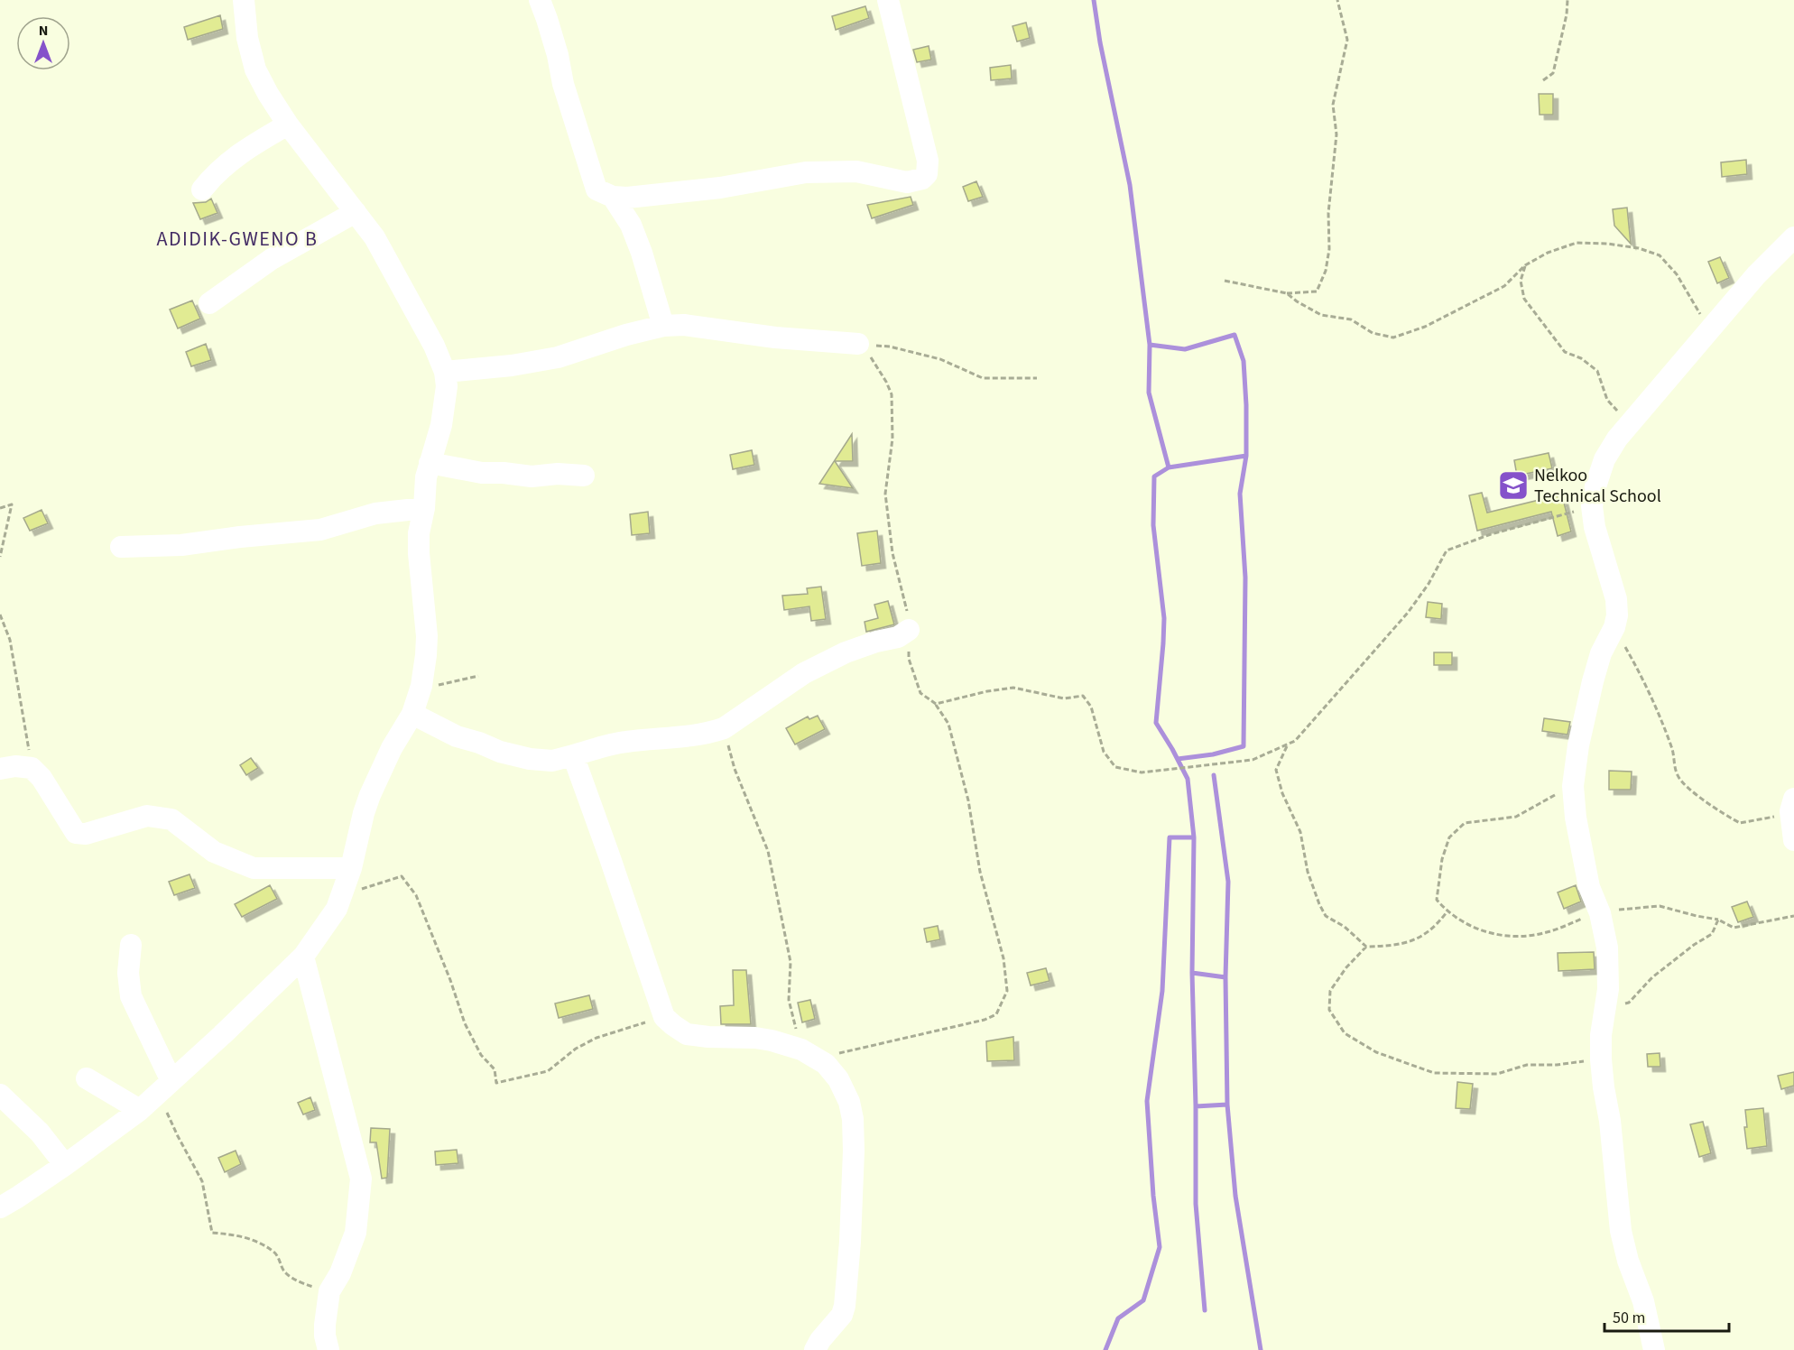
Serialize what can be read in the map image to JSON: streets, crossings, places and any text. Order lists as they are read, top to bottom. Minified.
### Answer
{"districts":["ADIDIK-GWENO B"],"places":{"school or university":["Nelkoo Technical School"]},"scale_bar":"50 m","north":"top"}
